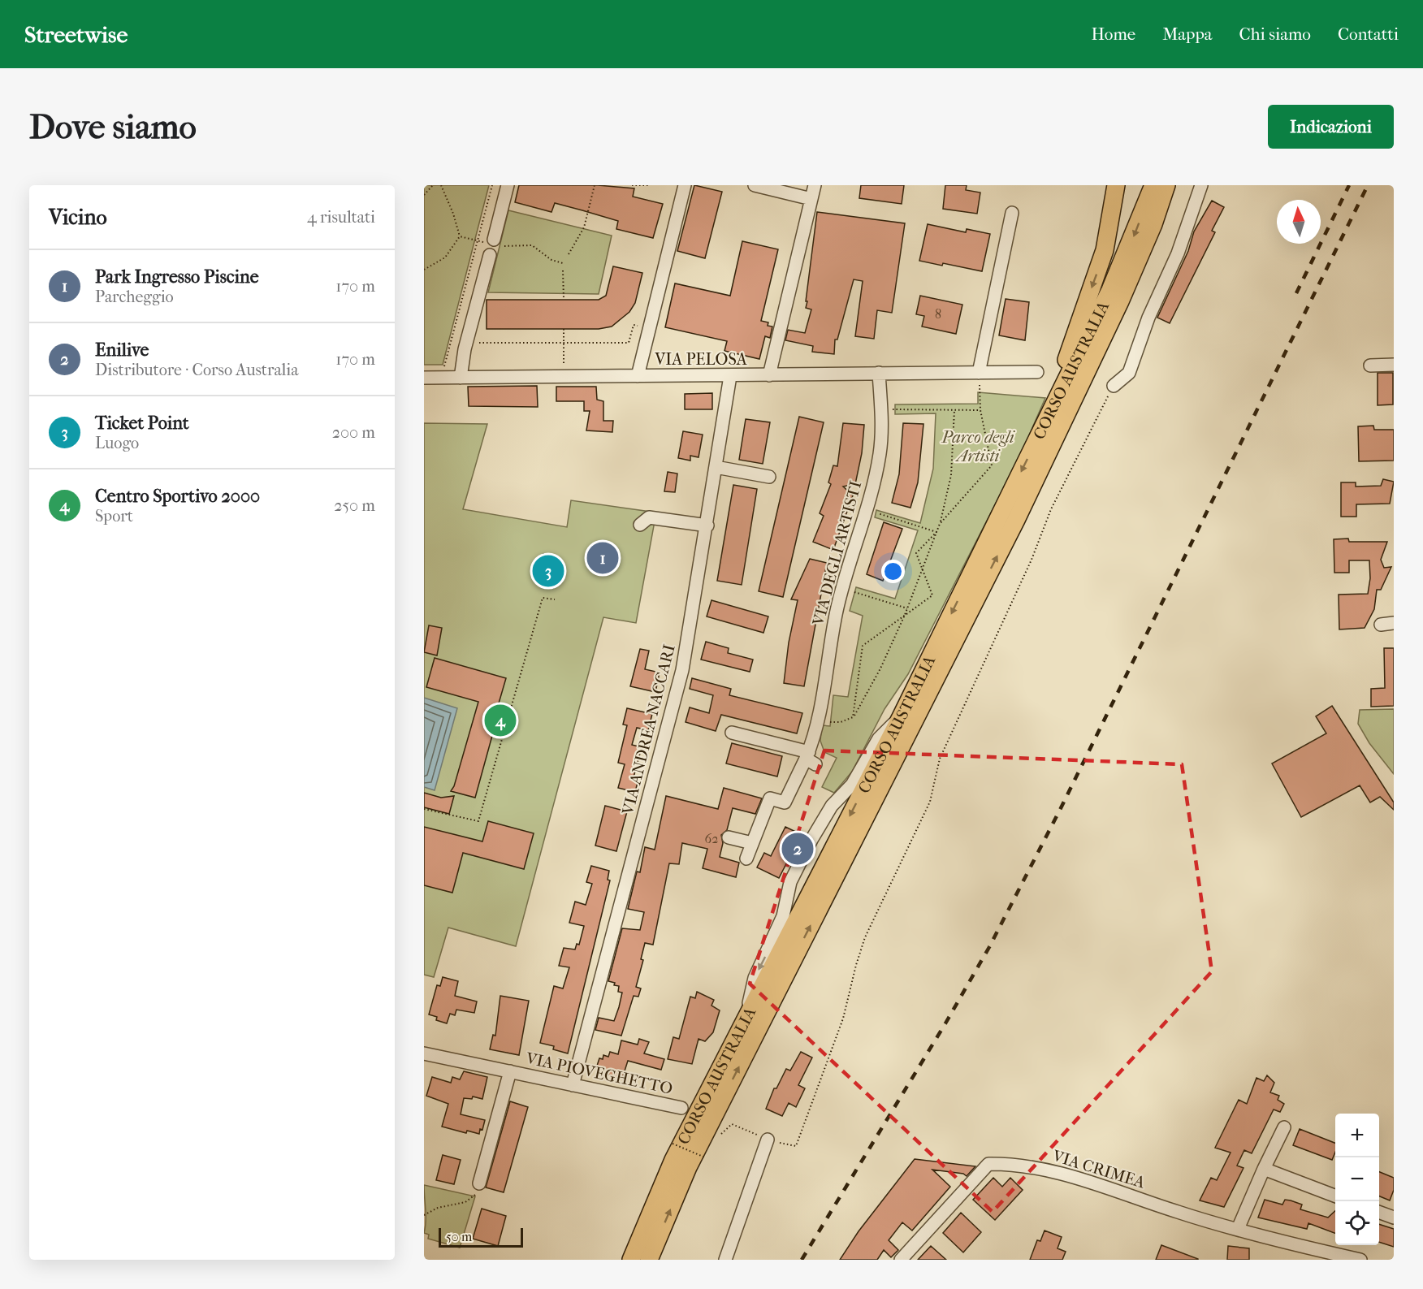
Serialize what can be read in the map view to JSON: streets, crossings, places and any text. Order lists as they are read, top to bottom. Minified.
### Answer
{"streets":{"highway":["CORSO AUSTRALIA"],"street":["VIA PELOSA","VIA DEGLI ARTISTI","VIA ANDREA NACCARI","VIA PIOVEGHETTO","VIA CRIMEA"]},"crossings":[["VIA PELOSA","VIA DEGLI ARTISTI"],["VIA PELOSA","VIA ANDREA NACCARI"],["VIA ANDREA NACCARI","VIA PIOVEGHETTO"]],"parks":["Parco degli Artisti"],"house_numbers":["8","62"],"scale_bar":"50 m","north":"top","page":{"header":"Streetwise","nav":["Home","Mappa","Chi siamo","Contatti"],"buttons":"Indicazioni","title":"Dove siamo","heading":["Vicino","4 risultati"],"list":[{"mark":"1","name":"Park Ingresso Piscine","note":"Parcheggio","value":"170 m"},{"mark":"2","name":"Enilive","note":"Distributore · Corso Australia","value":"170 m"},{"mark":"3","name":"Ticket Point","note":"Luogo","value":"200 m"},{"mark":"4","name":"Centro Sportivo 2000","note":"Sport","value":"250 m"}],"pins":["1","3","4","2"],"map_buttons":["+","−"],"scale":"50 m"}}
